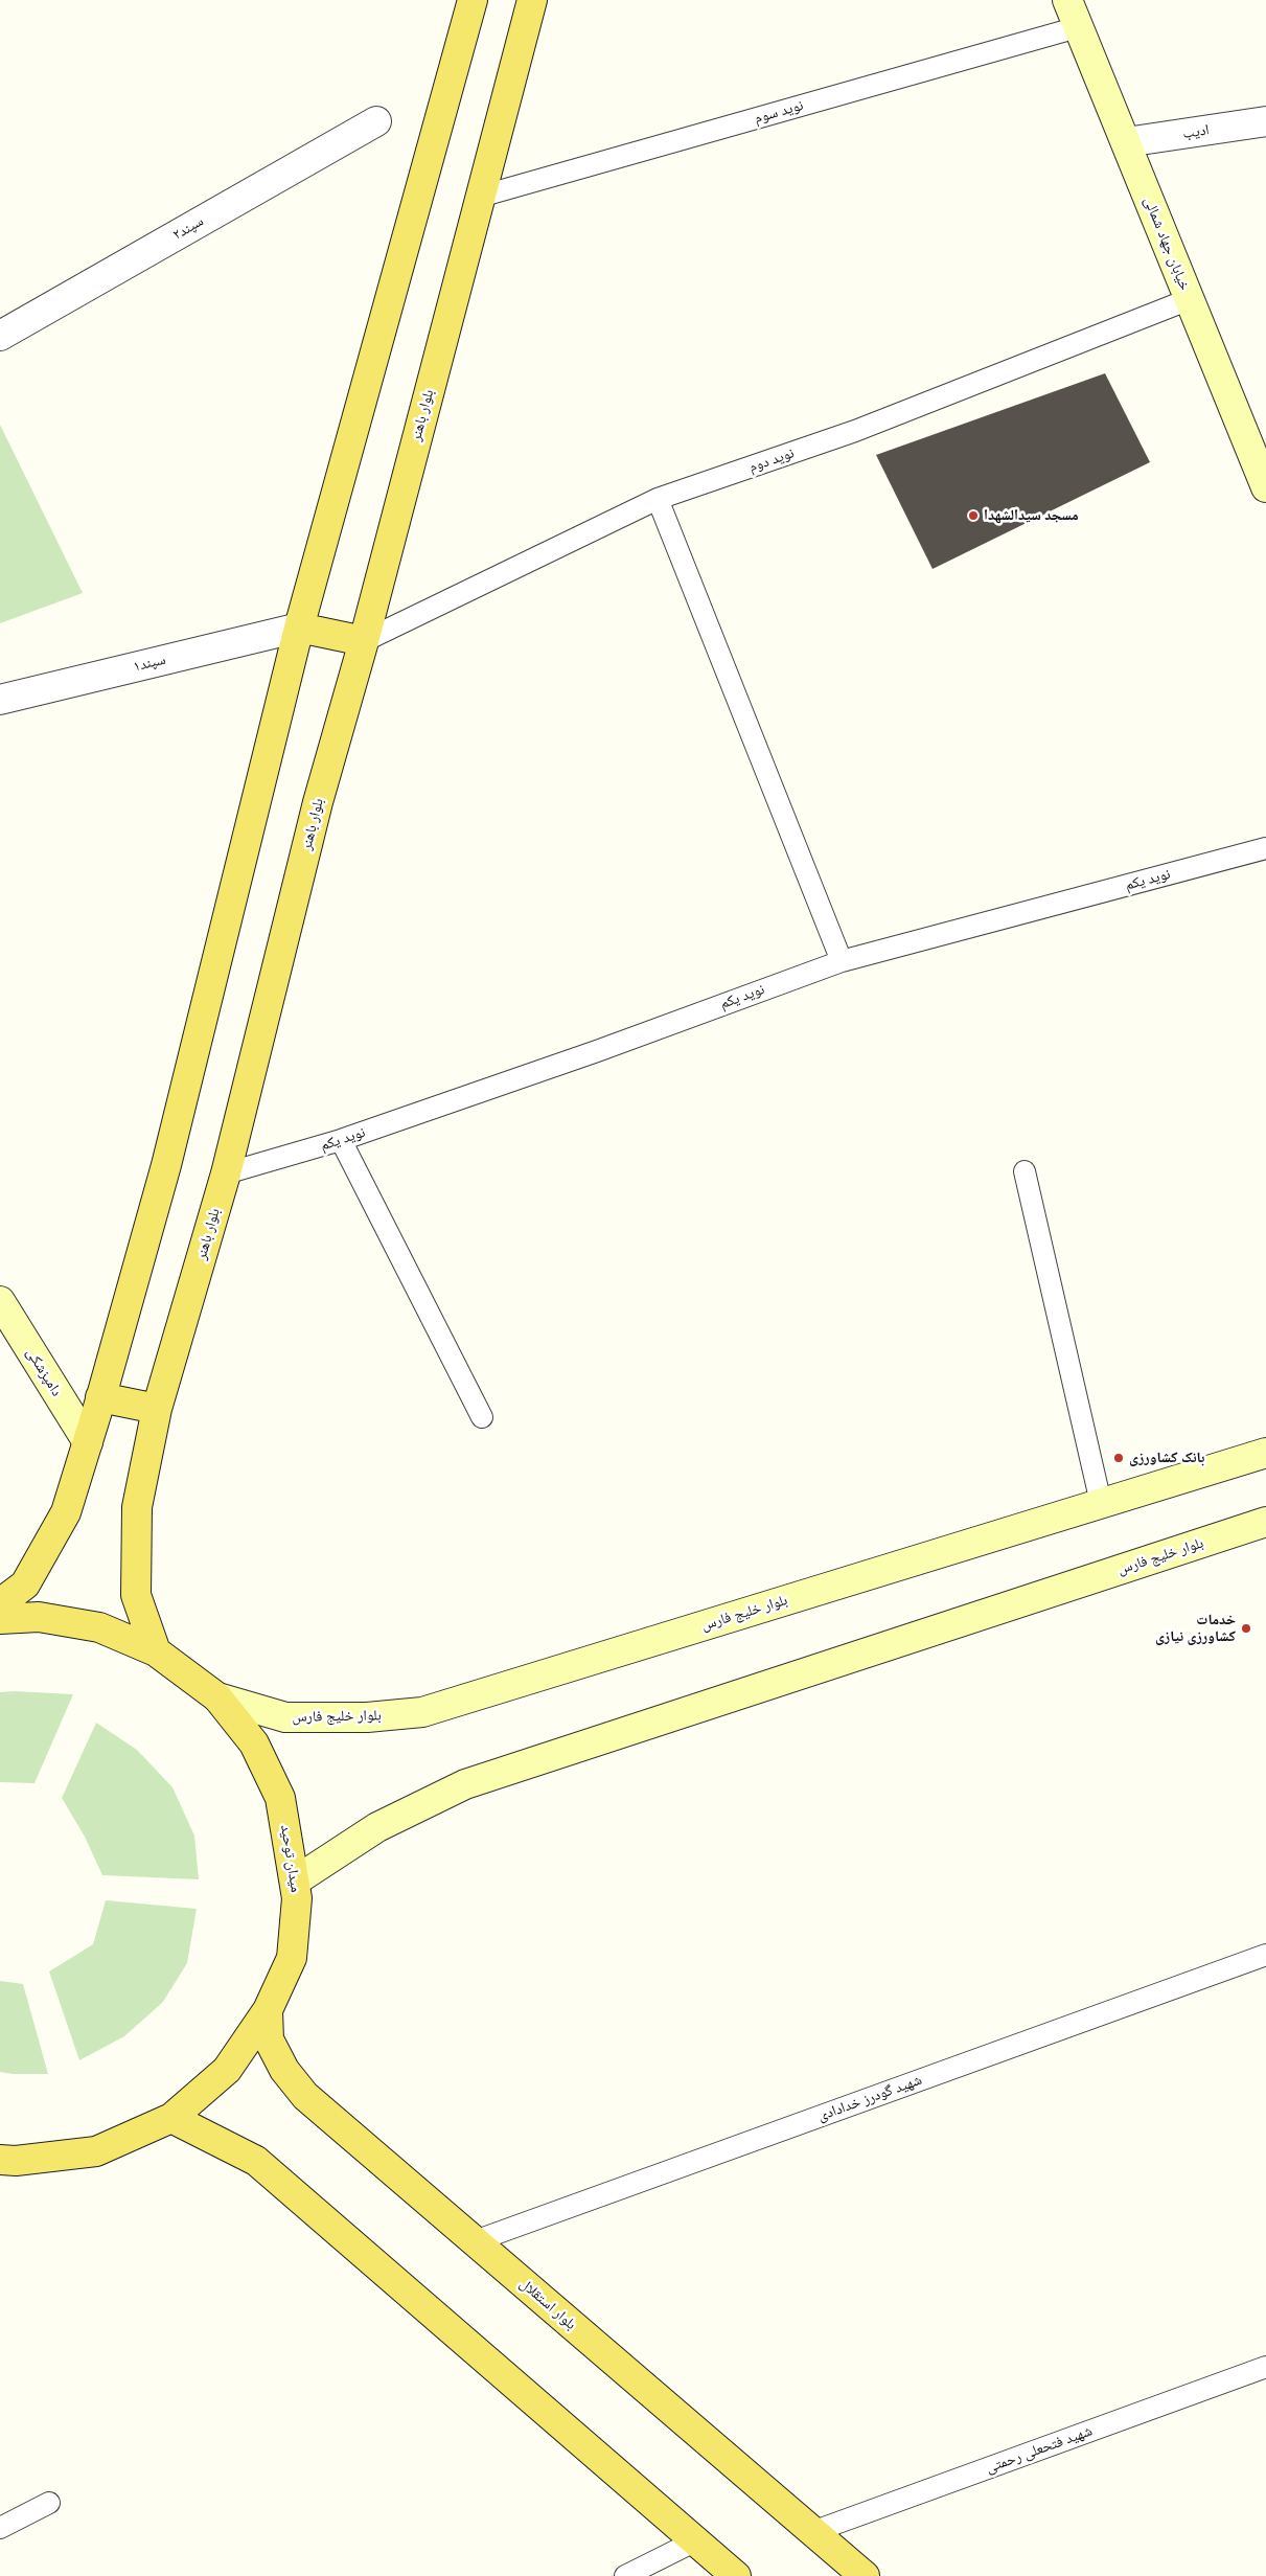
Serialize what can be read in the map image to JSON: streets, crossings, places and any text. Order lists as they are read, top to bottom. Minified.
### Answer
{"streets":{"main road":["خیابان جهاد شمالی","بلوار باهنر","دامپزشکی","بلوار خلیج فارس","میدان توحید","بلوار استقلال"],"street":["ادیب","سپند۲","سپند۱"],"lane":["نوید سوم","نوید دوم","نوید یکم","شهید گودرز خدادادی","شهید فتحعلی رحمتی"]},"crossings":[["نوید سوم","خیابان جهاد شمالی"],["نوید سوم","بلوار باهنر"],["ادیب","خیابان جهاد شمالی"],["خیابان جهاد شمالی","نوید دوم"],["بلوار باهنر","نوید دوم"],["بلوار باهنر","نوید یکم"],["بلوار باهنر","میدان توحید"],["بلوار خلیج فارس","میدان توحید"],["میدان توحید","بلوار استقلال"],["شهید گودرز خدادادی","بلوار استقلال"],["بلوار استقلال","شهید فتحعلی رحمتی"]],"places":["مسجد سیدالشهدا","بانک کشاورزی","خدمات کشاورزی نیازی"]}
